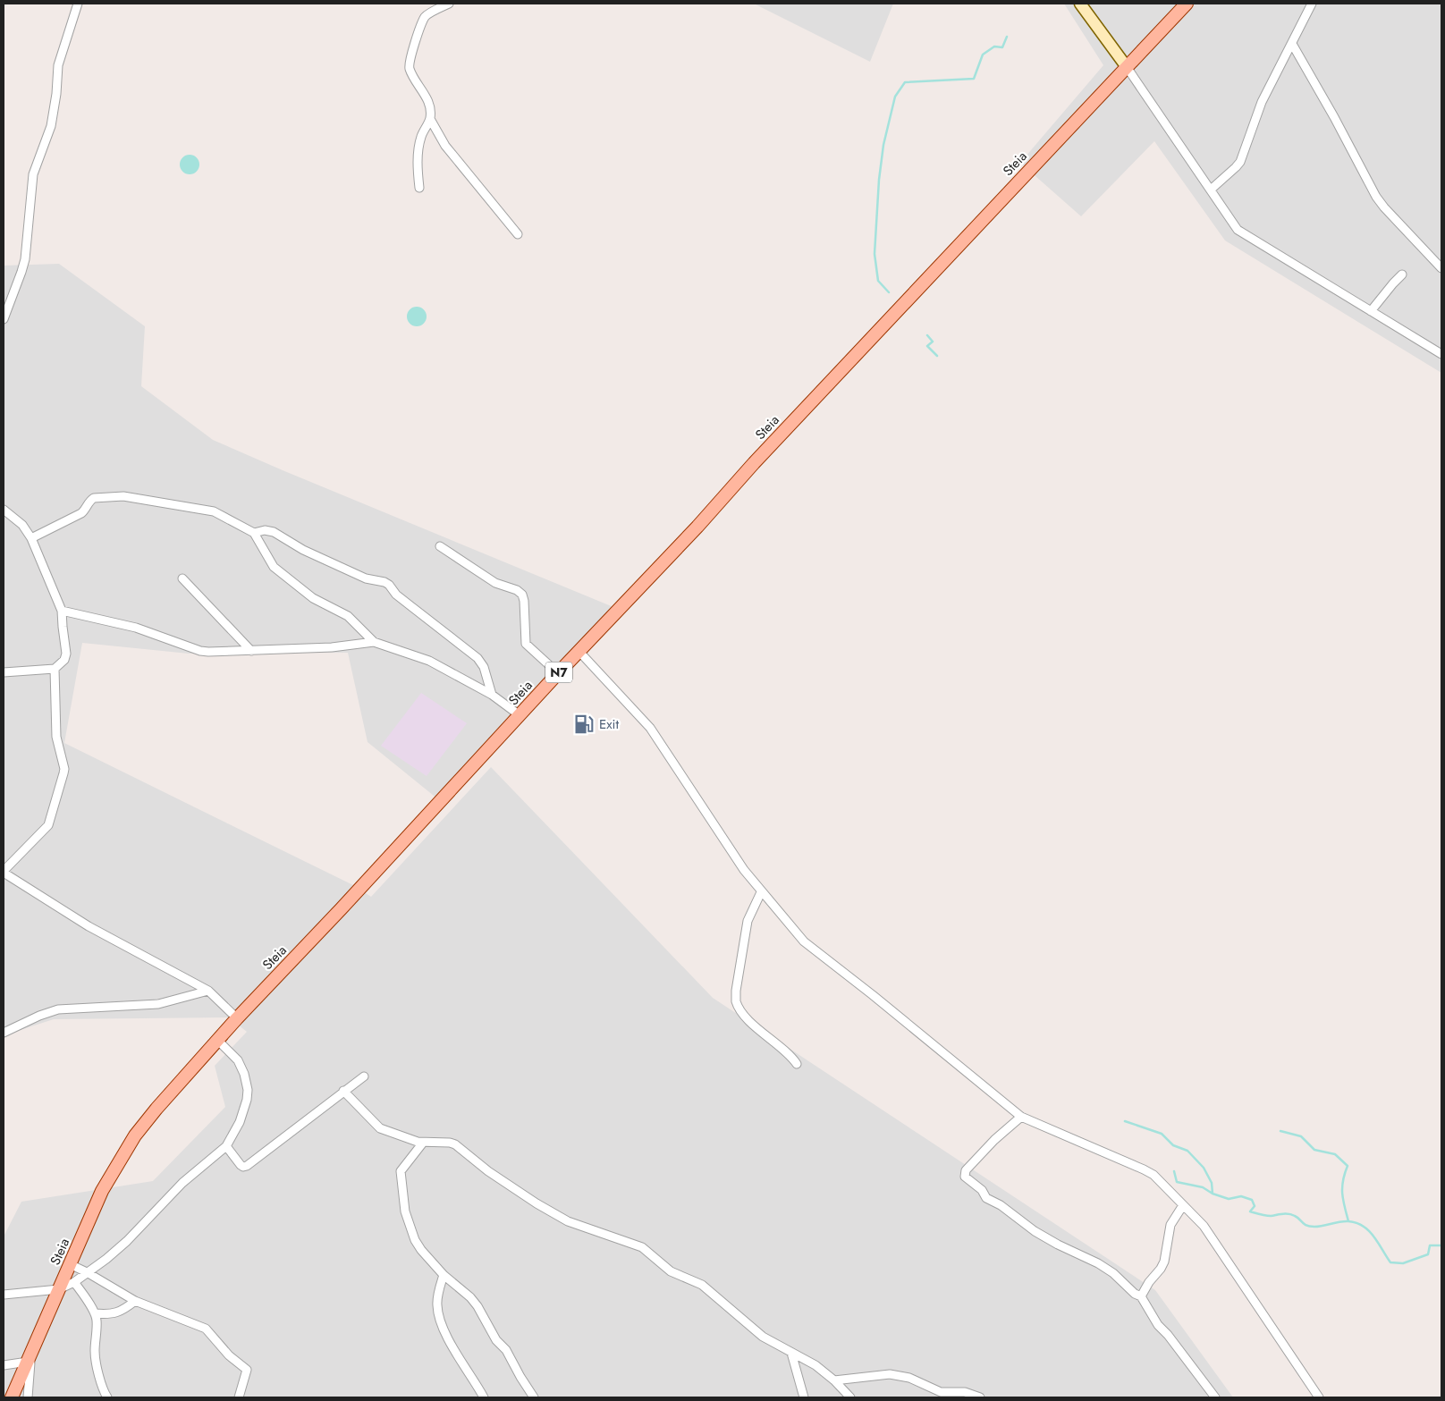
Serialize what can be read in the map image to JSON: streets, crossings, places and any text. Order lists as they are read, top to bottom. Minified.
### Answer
{"streets":{"main road":["Steia","N7"]},"places":{"fuel station":["Exit"]}}
